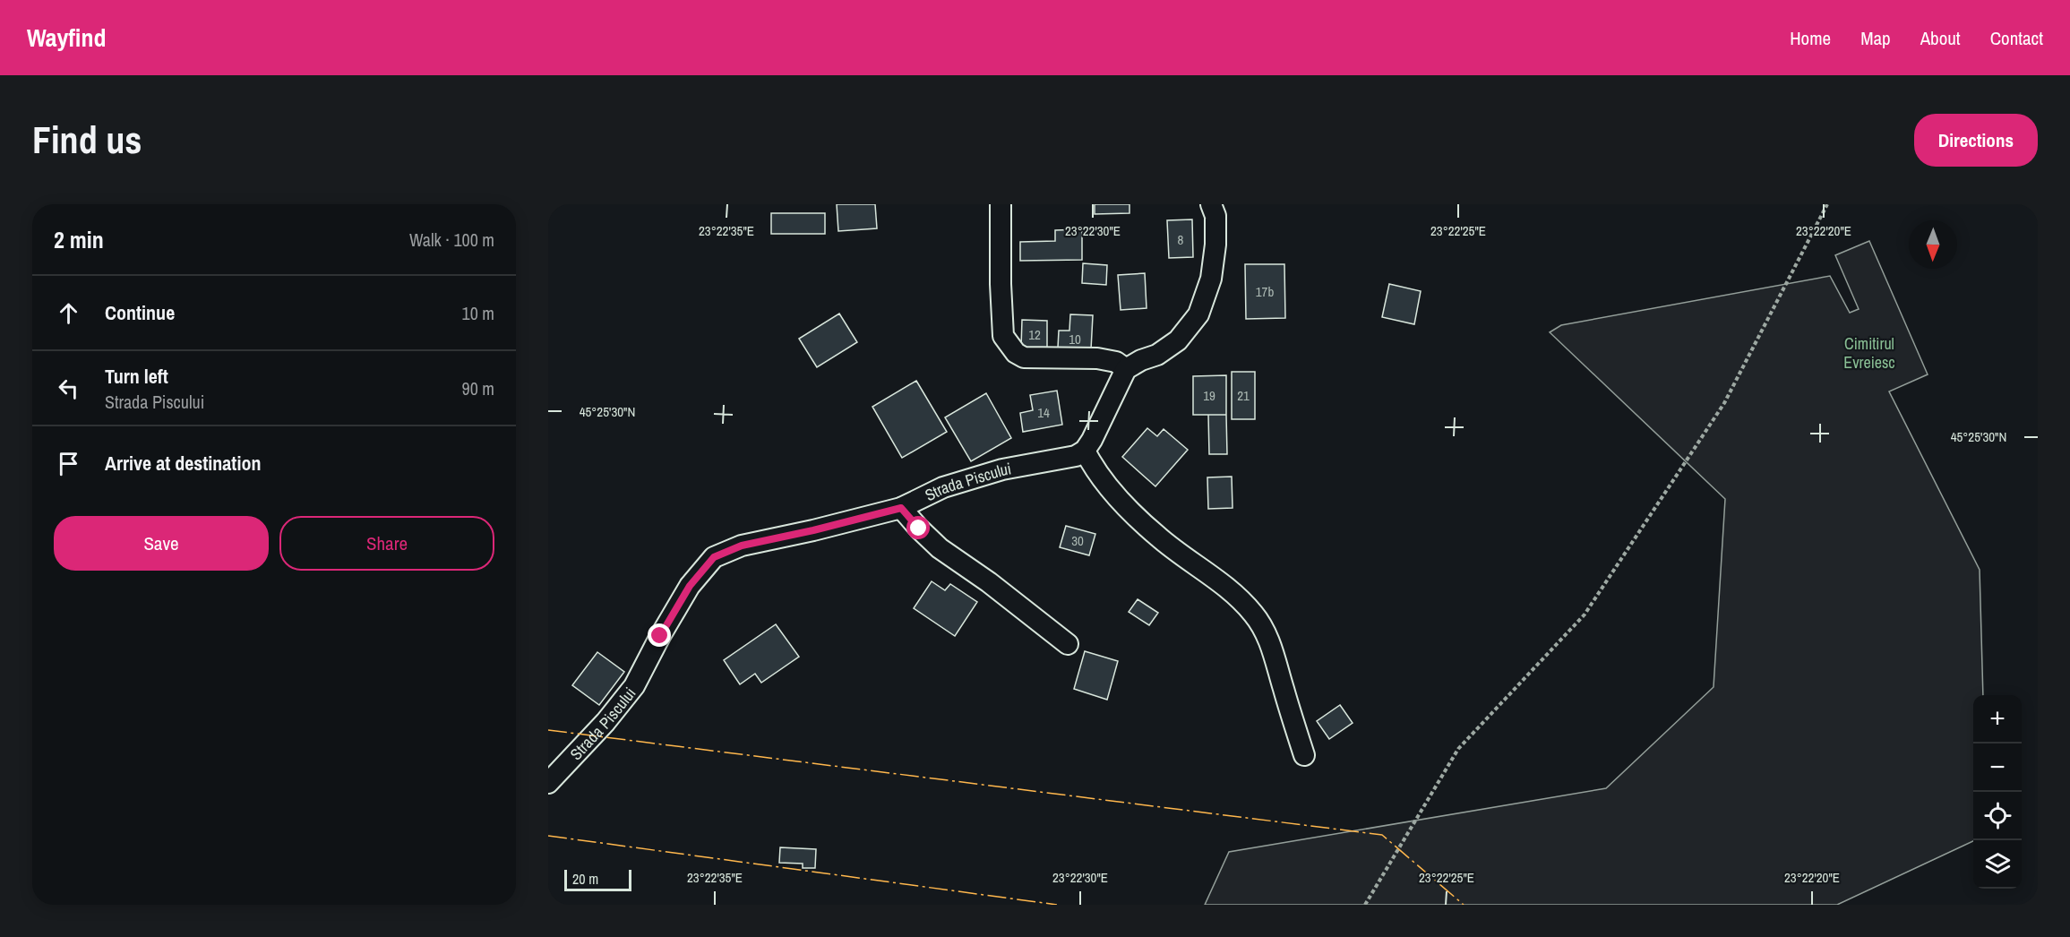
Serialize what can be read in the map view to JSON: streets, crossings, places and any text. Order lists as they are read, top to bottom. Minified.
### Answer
{"streets":{"street":["Strada Piscului"]},"parks":["Cimitirul Evreiesc"],"house_numbers":["8","17b","12","10","19","21","14","30"],"scale_bar":"20 m","north":"bottom","page":{"header":"Wayfind","nav":["Home","Map","About","Contact"],"buttons":["Directions",["Save","Share"]],"title":"Find us","heading":["2 min","Walk · 100 m"],"list":[["Continue","10 m"],["Turn left","Strada Piscului","90 m"],"Arrive at destination"],"map_buttons":["+","−"],"scale":"20 m"},"coordinates":["23°22'35\"E","23°22'30\"E","23°22'25\"E","23°22'20\"E","45°25'30\"N"]}
